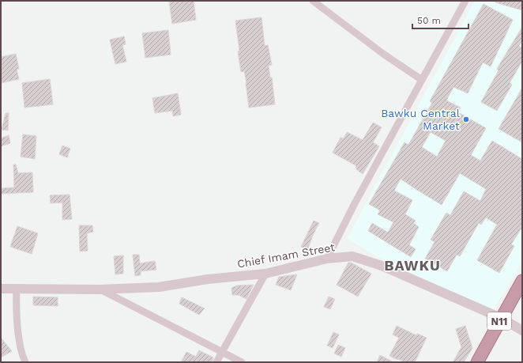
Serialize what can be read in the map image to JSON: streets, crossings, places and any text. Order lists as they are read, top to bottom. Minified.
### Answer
{"streets":{"highway":["N11"],"street":["Chief Imam Street"]},"crossings":[["Chief Imam Street","N11"]],"districts":["BAWKU"],"places":["Bawku Central Market"],"scale_bar":"50 m"}
